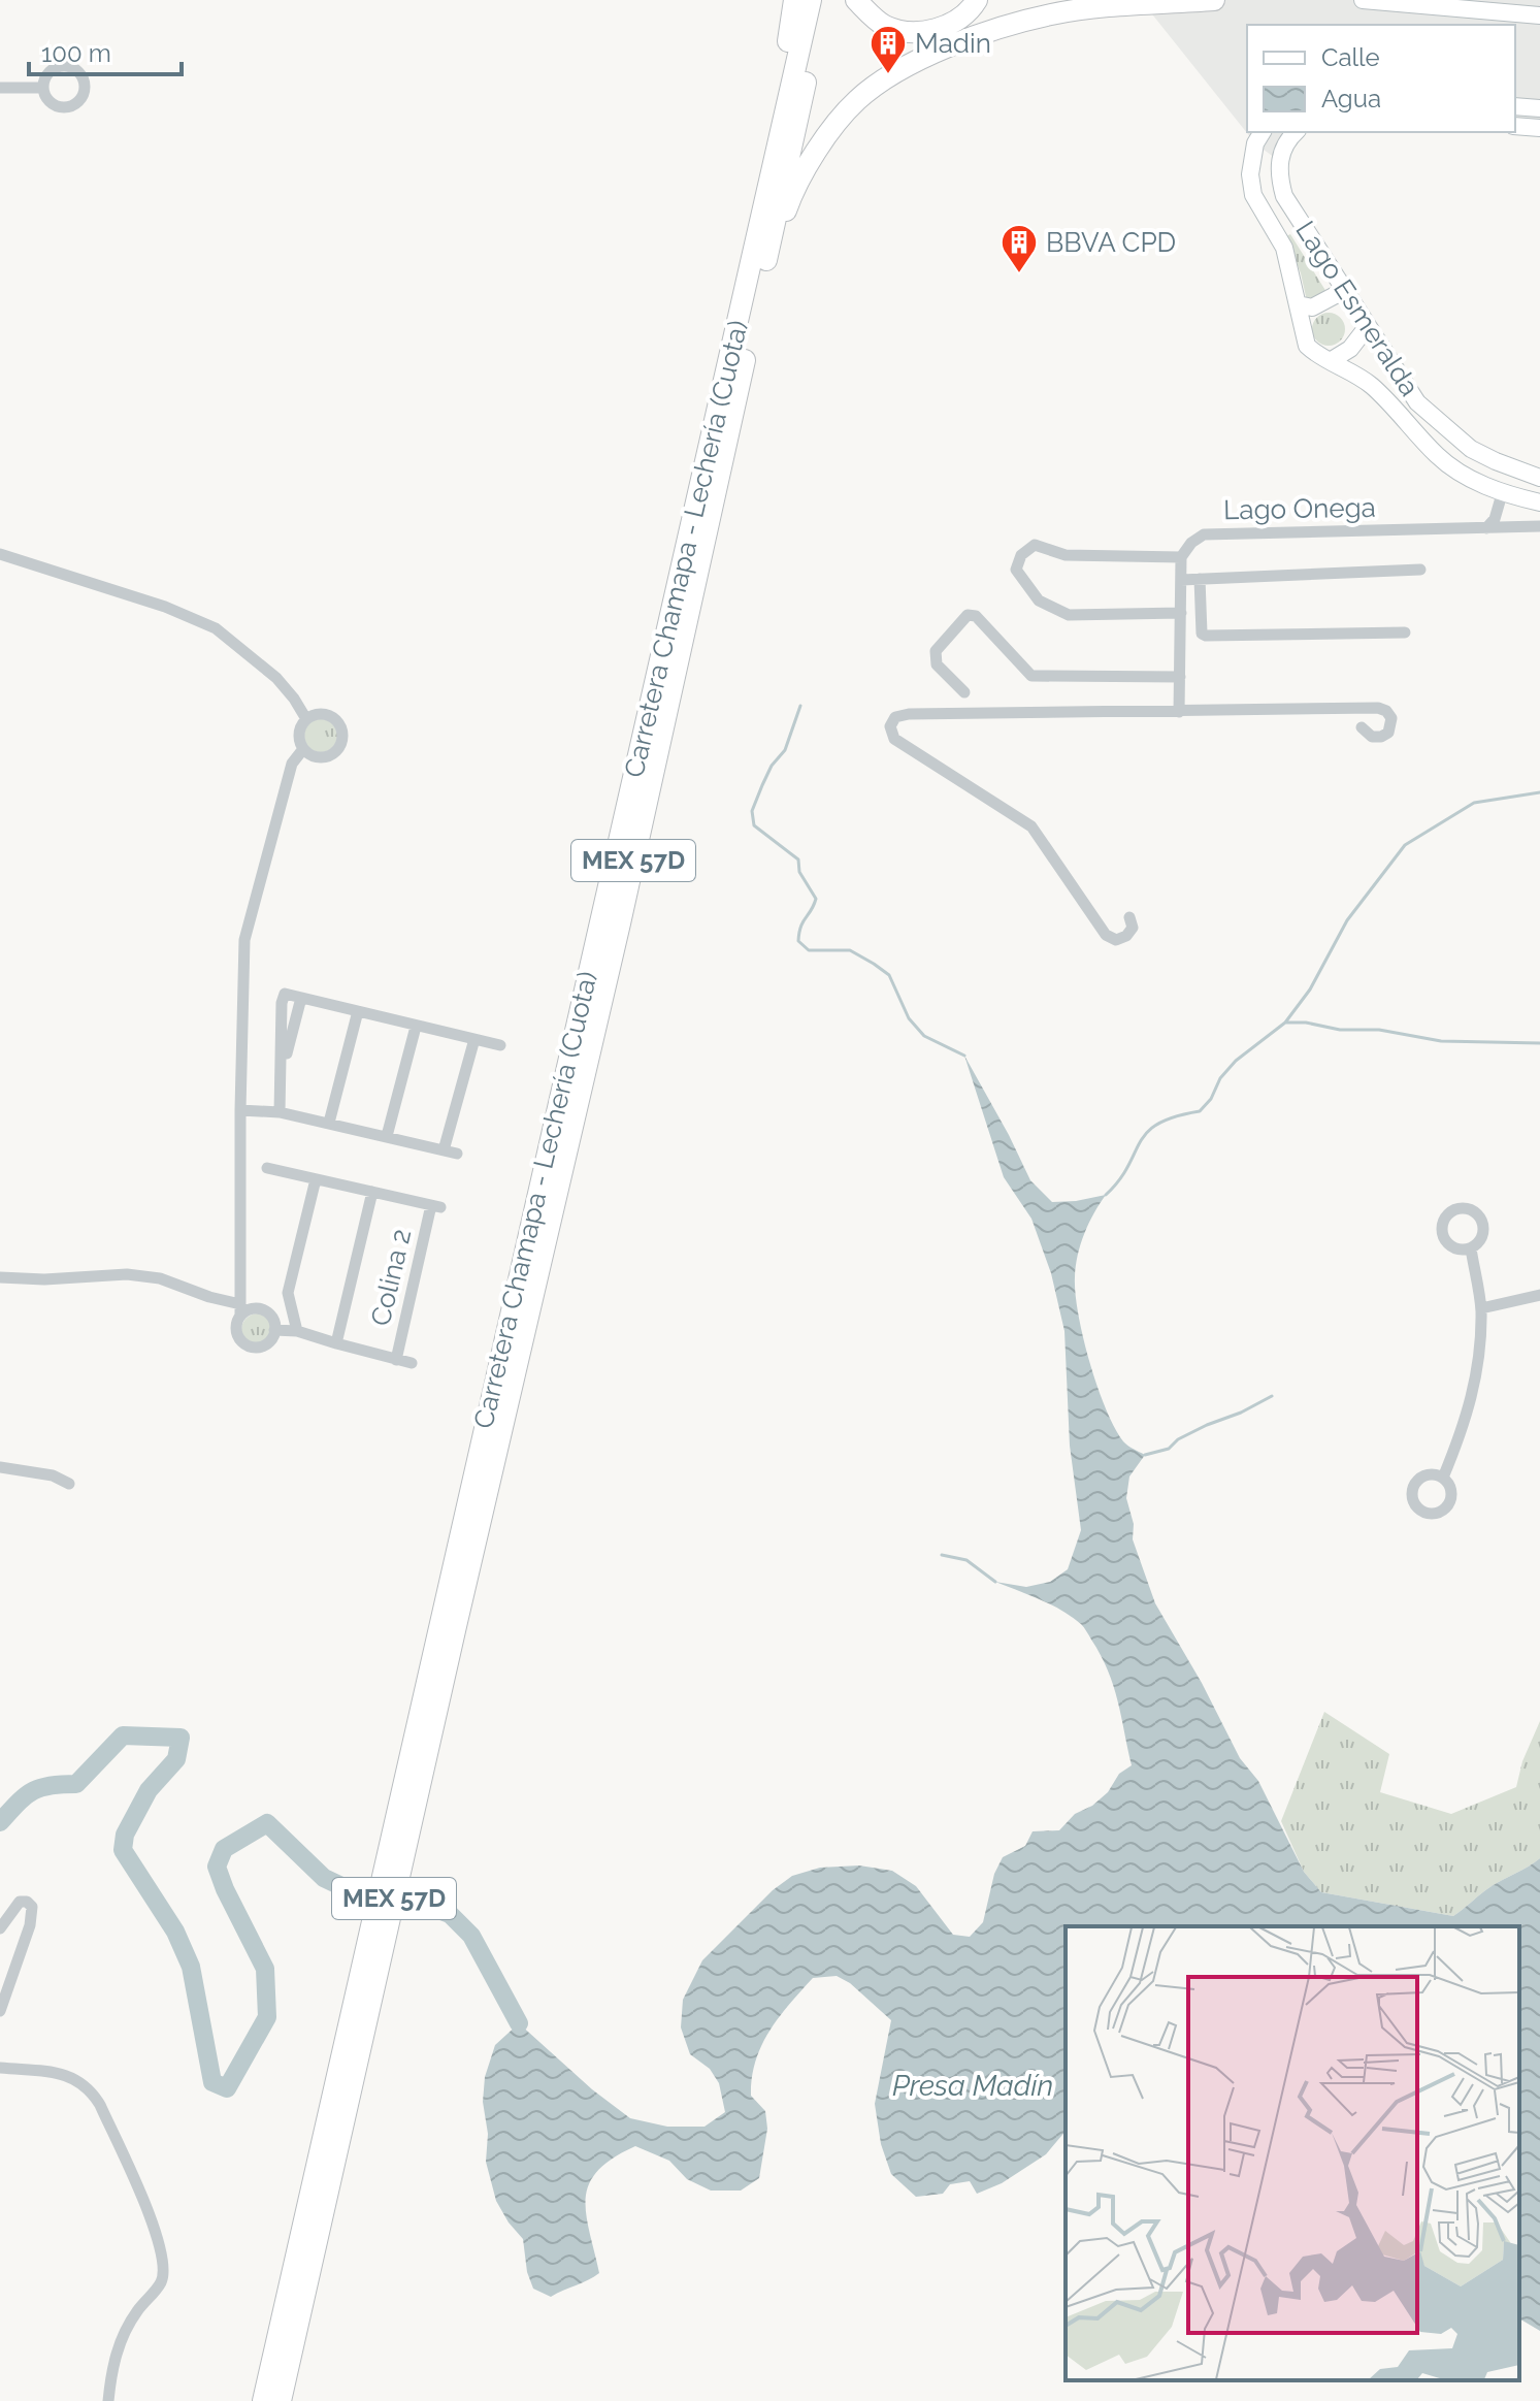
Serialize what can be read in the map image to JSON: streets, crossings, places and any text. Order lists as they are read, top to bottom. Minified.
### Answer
{"streets":{"highway":["Carretera Chamapa - Lechería (Cuota)","MEX 57D"],"street":["Lago Esmeralda","Lago Onega","Colina 2"]},"water":["Presa Madín"],"places":{"building":["Madin","BBVA CPD"]},"legend":["Calle","Agua"],"scale_bar":"100 m"}
